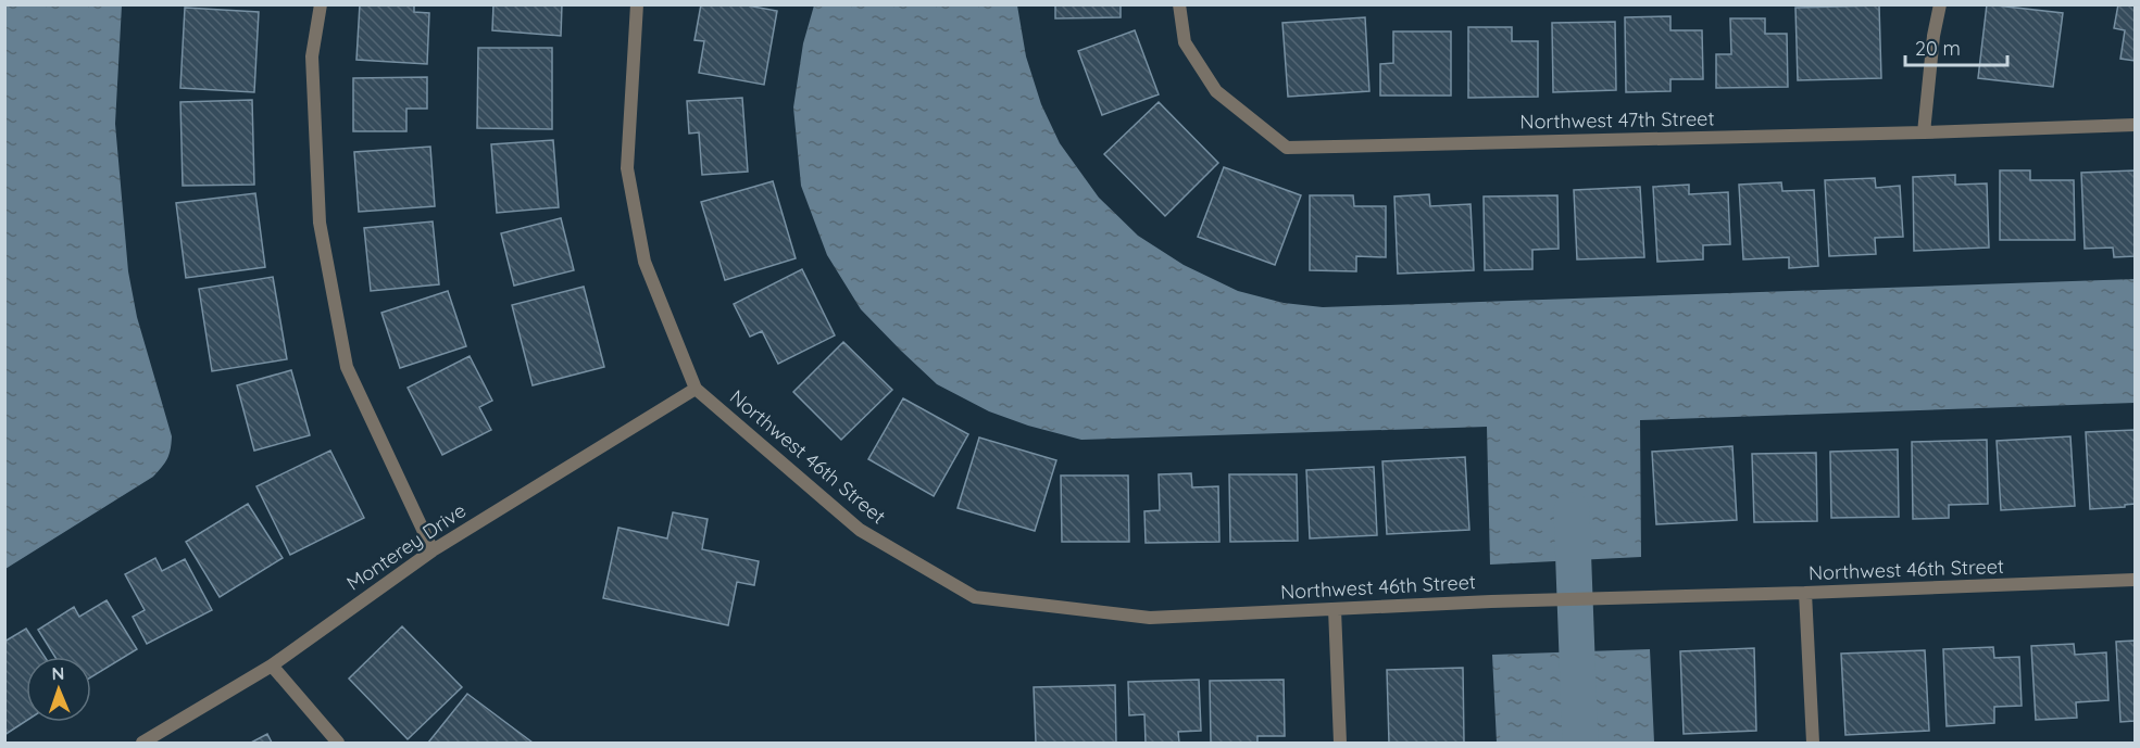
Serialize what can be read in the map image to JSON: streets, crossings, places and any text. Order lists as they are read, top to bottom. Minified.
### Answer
{"streets":{"street":["Northwest 47th Street","Northwest 46th Street","Monterey Drive"]},"crossings":[["Northwest 46th Street","Monterey Drive"]],"scale_bar":"20 m","north":"top"}
